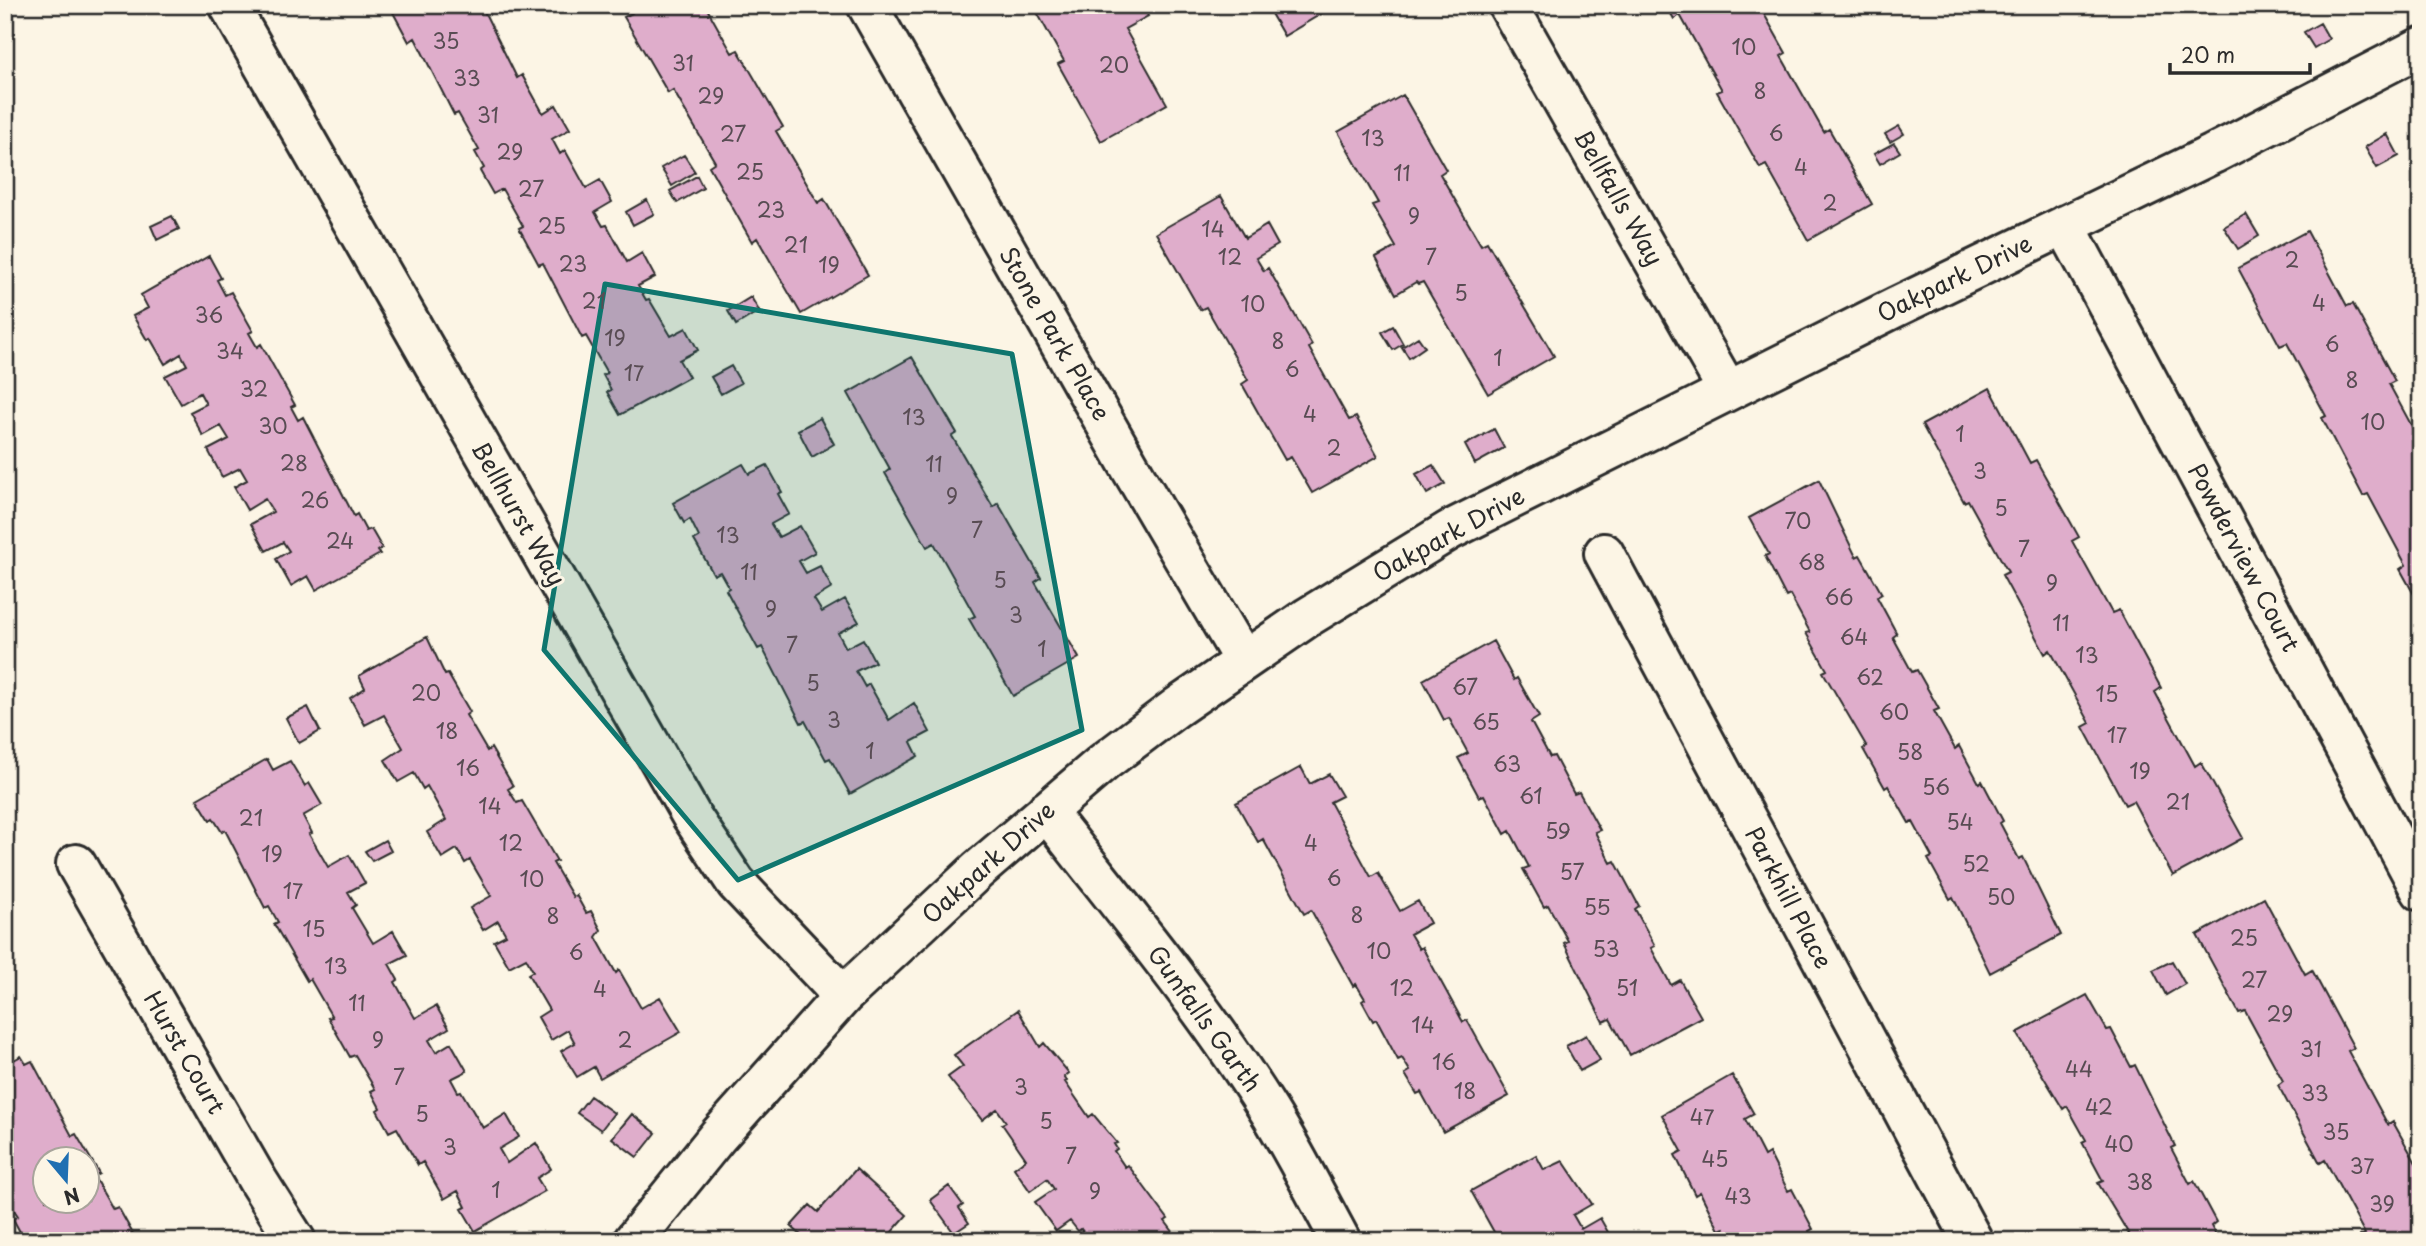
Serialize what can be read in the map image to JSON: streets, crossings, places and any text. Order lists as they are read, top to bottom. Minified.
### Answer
{"streets":{"street":["Bellfalls Way","Oakpark Drive","Stone Park Place","Bellhurst Way","Powderview Court","Parkhill Place","Gunfalls Garth","Hurst Court"]},"crossings":[["Bellfalls Way","Oakpark Drive"],["Oakpark Drive","Stone Park Place"],["Oakpark Drive","Bellhurst Way"],["Oakpark Drive","Powderview Court"],["Oakpark Drive","Gunfalls Garth"]],"house_numbers":["35","10","31","20","33","8","29","31","6","27","13","29","4","25","11","27","2","23","9","25","14","21","12","7","2","23","19","5","21","4","10","36","19","8","6","34","1","6","17","8","32","4","13","10","30","1","2","28","11","3","9","26","5","70","7","13","24","7","68","11","5","9","66","9","3","11","64","7","1","13","62","5","67","20","15","60","3","65","18","17","1","58","63","16","19","56","61","21","14","21","54","59","12","4","19","52","57","6","10","17","50","55","8","8","15","25","53","10","6","13","27","12","51","4","11","29","14","9","2","31","16","44","7","3","18","33","42","5","47","5","35","40","3","7","45","37","38","1","9","43","39"],"scale_bar":"20 m","north":"bottom"}
